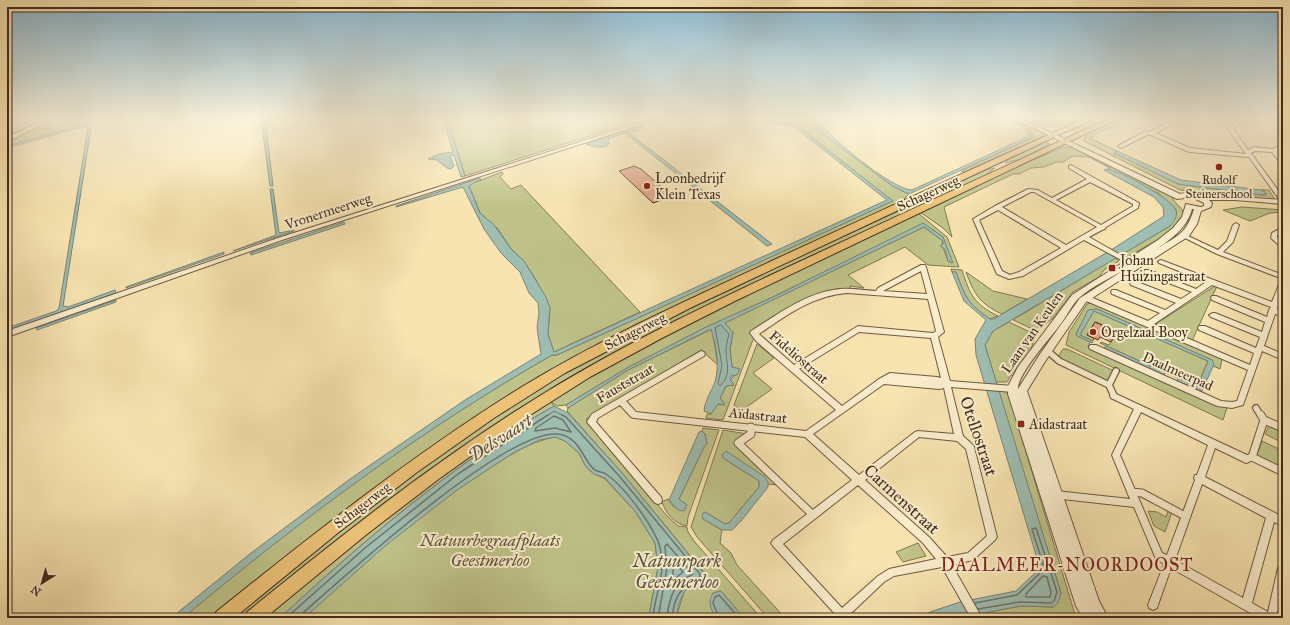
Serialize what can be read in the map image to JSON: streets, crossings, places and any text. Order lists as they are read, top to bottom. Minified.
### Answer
{"streets":{"main road":["Schagerweg"],"street":["Vronermeerweg","Laan van Keulen","Fideliostraat","Daalmeerpad","Fauststraat","Aïdastraat","Otellostraat","Carmenstraat"]},"crossings":[["Fauststraat","Aïdastraat"],["Aïdastraat","Carmenstraat"],["Otellostraat","Carmenstraat"]],"districts":["DAALMEER-NOORDOOST"],"water":["Delsvaart","Natuurpark Geestmerloo"],"parks":["Natuurbegraafplaats Geestmerloo"],"places":{"other":["Rudolf Steinerschool","Loonbedrijf Klein Texas","Orgelzaal Booy"],"transit":["Johan Huizingastraat","Aidastraat"]},"north":"bottom left"}
